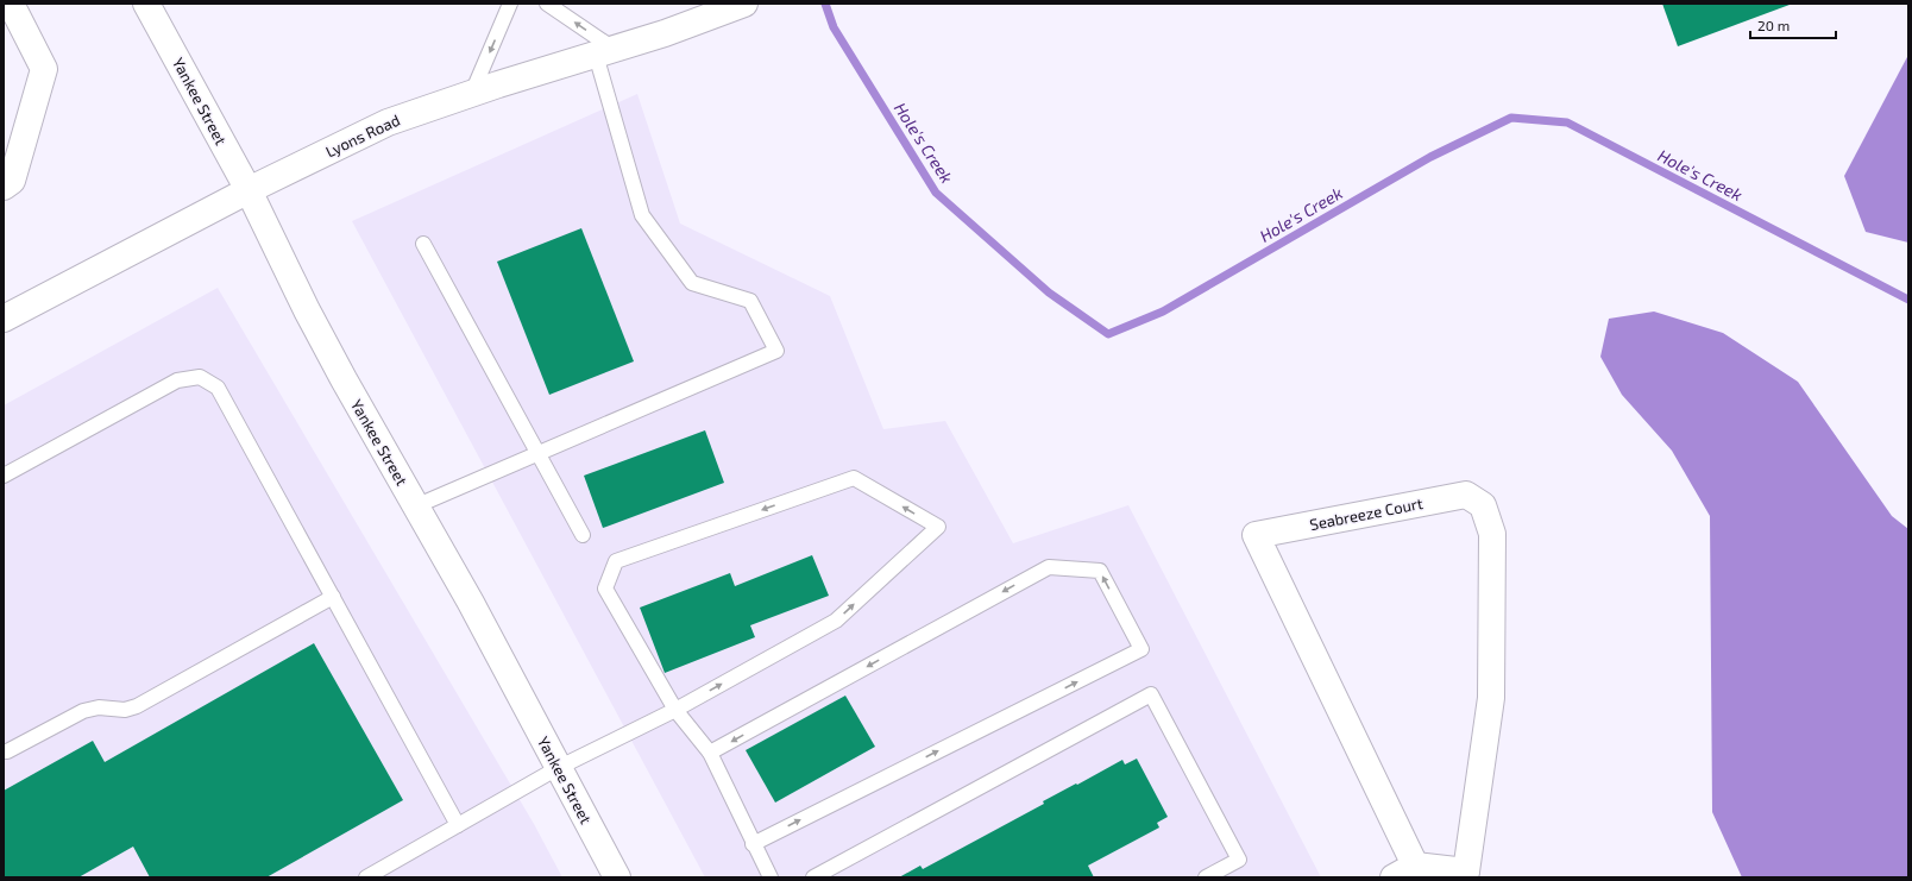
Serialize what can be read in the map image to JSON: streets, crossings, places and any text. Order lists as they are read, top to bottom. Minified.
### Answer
{"streets":{"street":["Yankee Street","Lyons Road","Seabreeze Court"]},"crossings":[["Yankee Street","Lyons Road"]],"water":["Hole's Creek"],"scale_bar":"20 m"}
